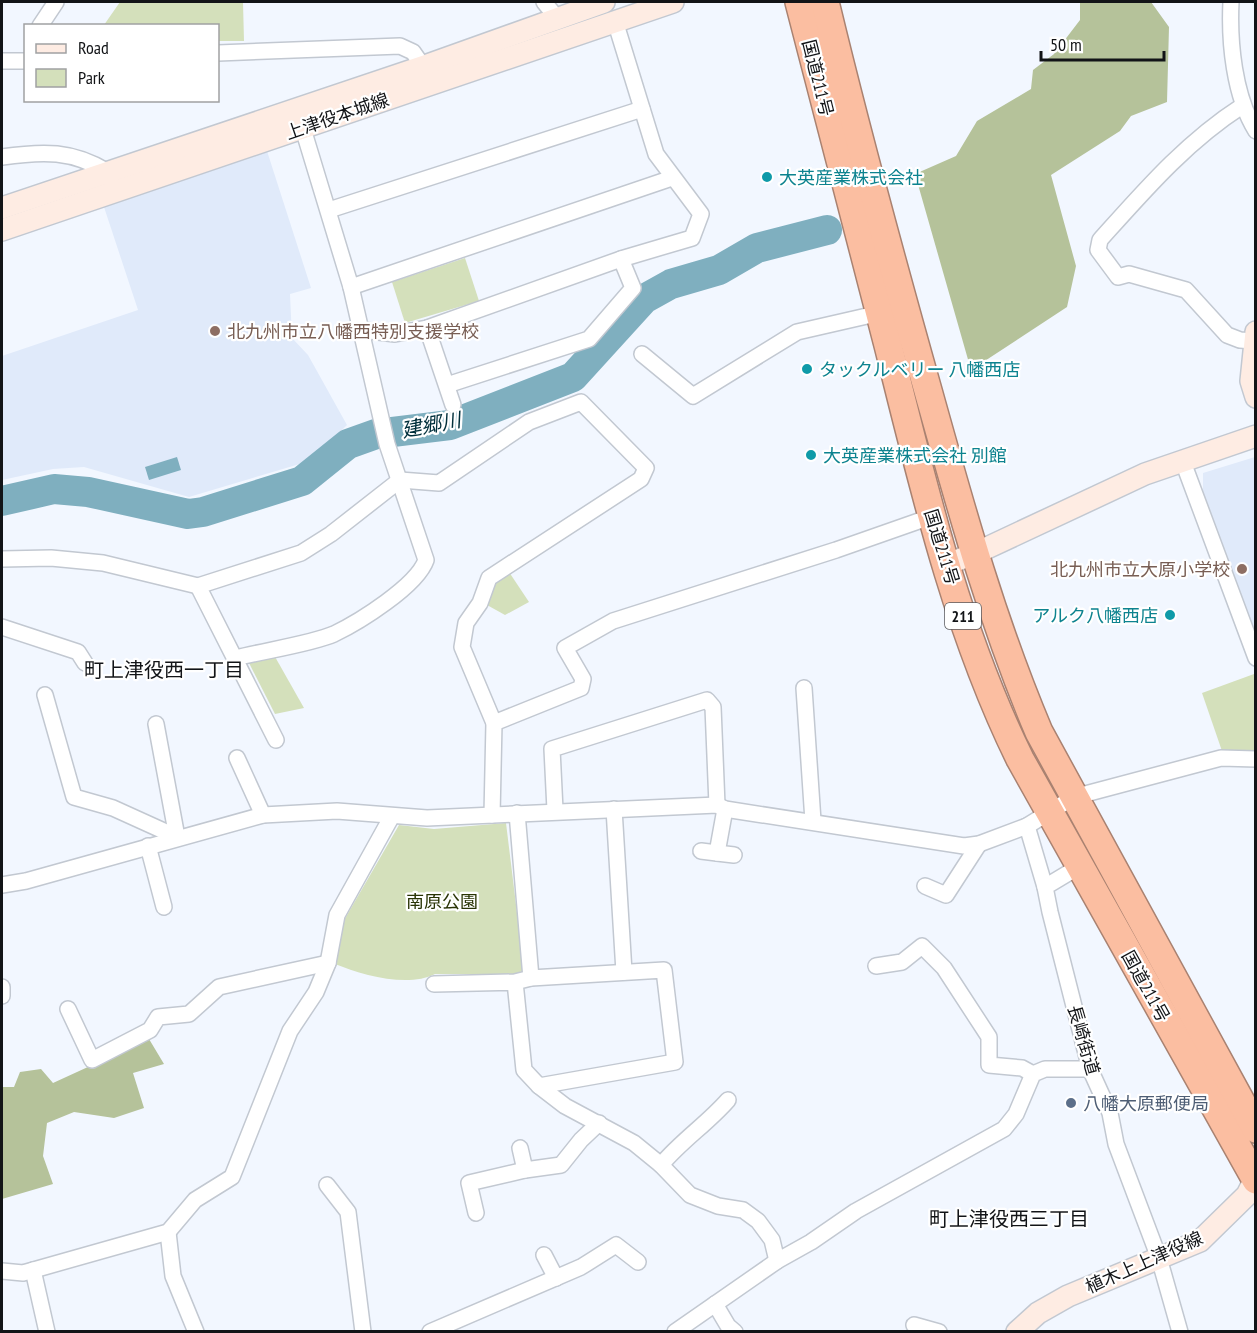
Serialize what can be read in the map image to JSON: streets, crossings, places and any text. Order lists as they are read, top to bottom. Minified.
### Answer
{"streets":{"highway":["国道211号","211"],"street":["上津役本城線","長崎街道","植木上上津役線"]},"crossings":[["国道211号","長崎街道"],["国道211号","植木上上津役線"],["長崎街道","植木上上津役線"]],"districts":["町上津役西一丁目","町上津役西三丁目"],"water":["建郷川"],"parks":["南原公園"],"places":["大英産業株式会社","北九州市立八幡西特別支援学校","タックルベリー 八幡西店","大英産業株式会社 別館","北九州市立大原小学校","アルク八幡西店","八幡大原郵便局"],"legend":["Road","Park"],"scale_bar":"50 m"}
